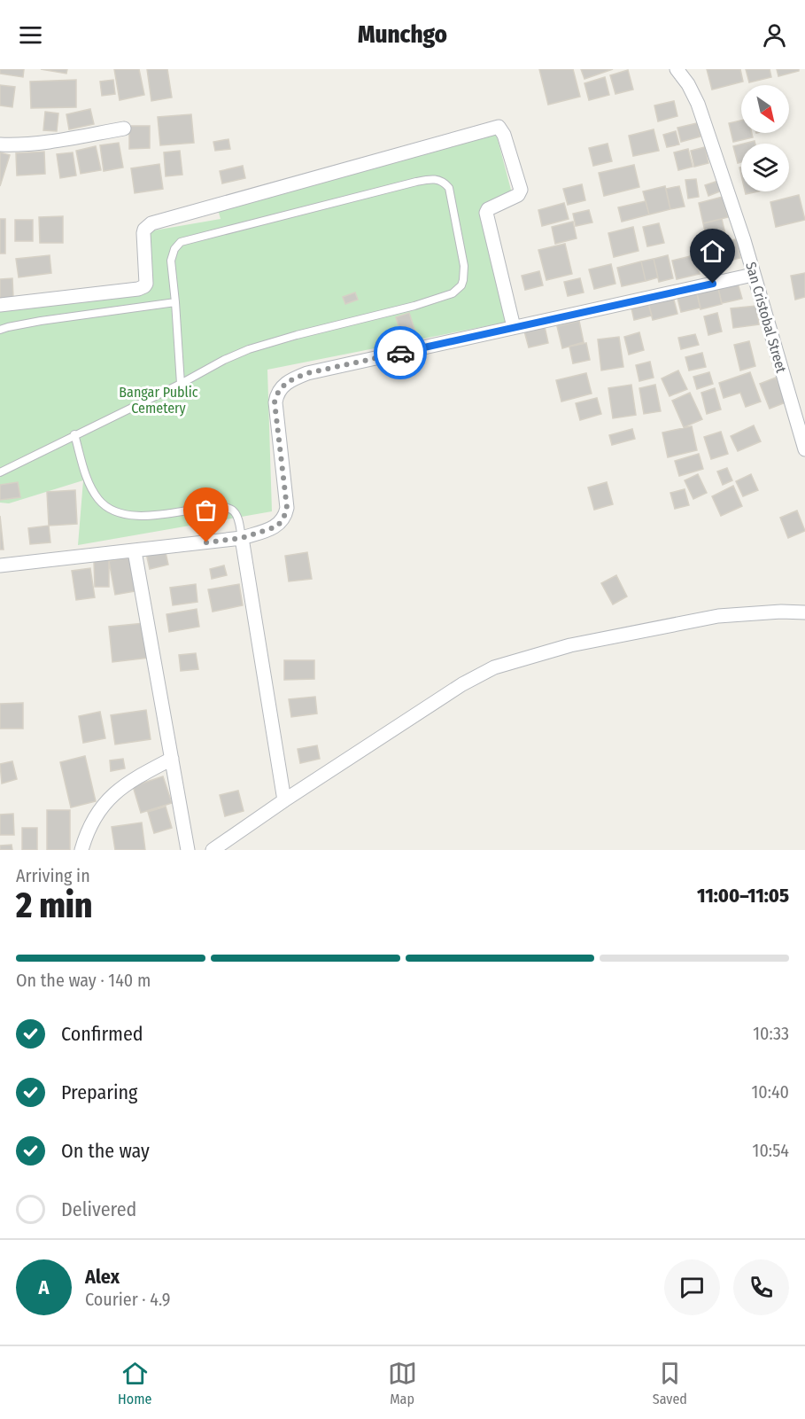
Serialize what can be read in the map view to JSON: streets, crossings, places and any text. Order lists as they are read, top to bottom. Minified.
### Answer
{"streets":{"street":["San Cristobal Street"]},"parks":["Bangar Public Cemetery"],"north":"bottom right","page":{"header":"Munchgo","heading":["2 min","Arriving in","11:00–11:05"],"panel":["Alex","Courier · 4.9"],"bar":"On the way · 140 m","list":[["Confirmed","10:33"],["Preparing","10:40"],["On the way","10:54"],"Delivered"],"round":"A","tabs":["Home","Map","Saved"]}}
